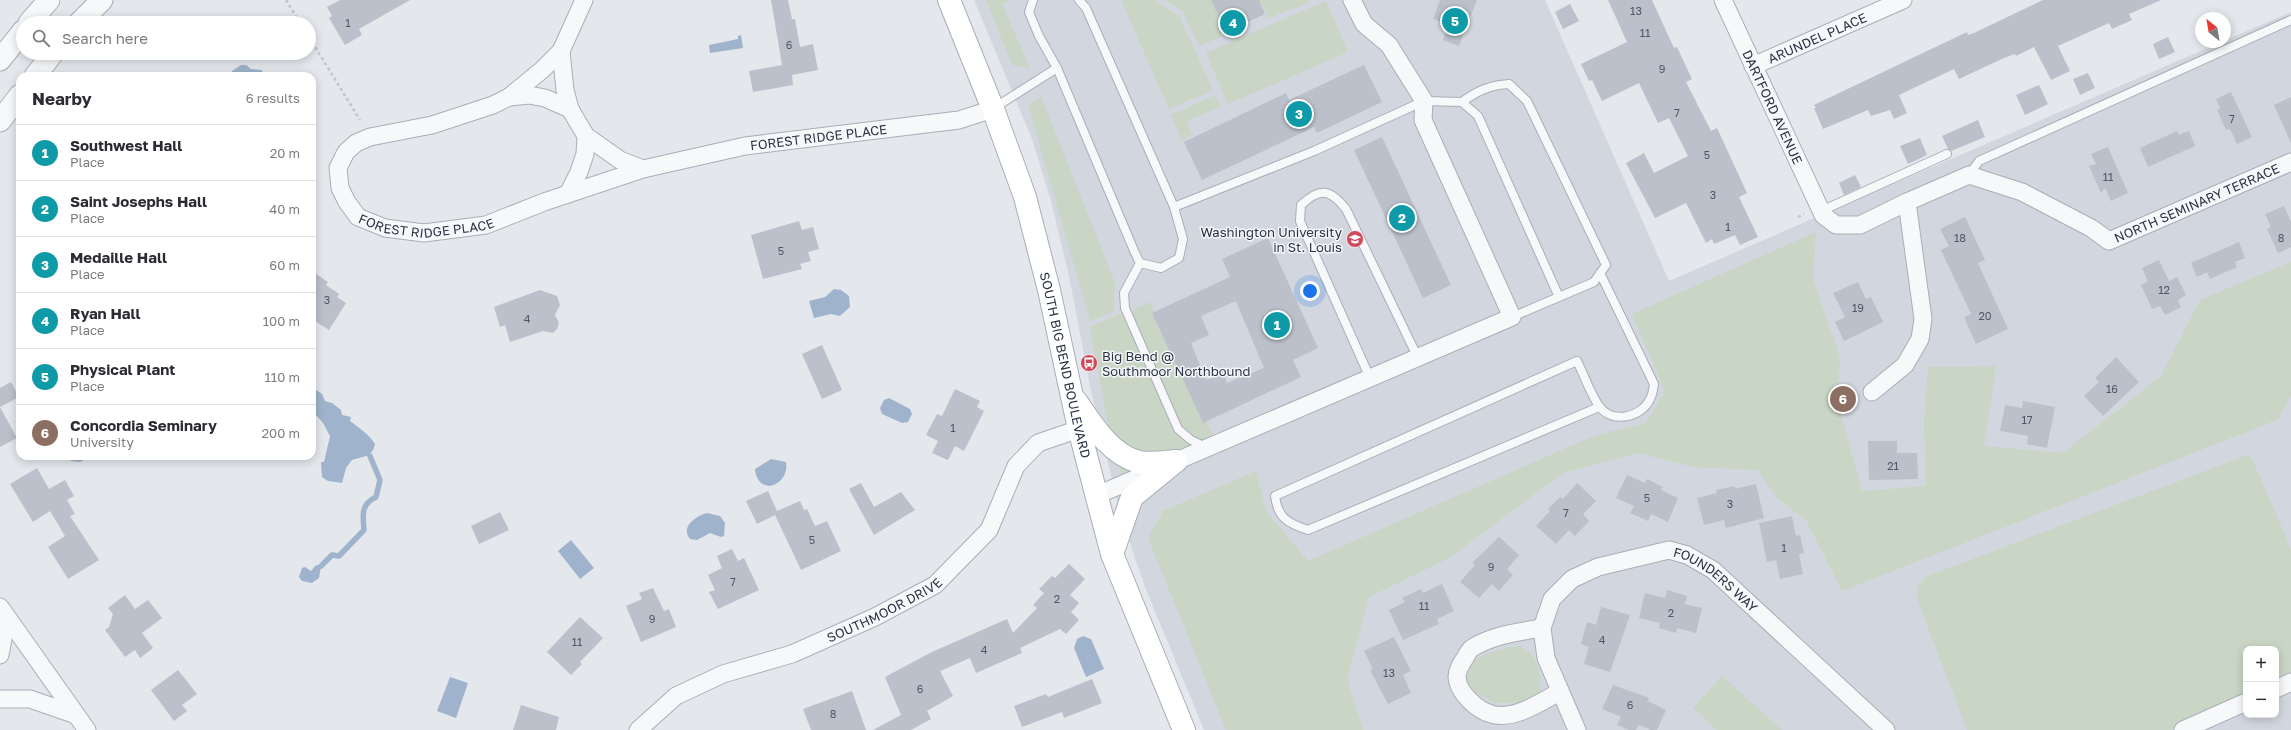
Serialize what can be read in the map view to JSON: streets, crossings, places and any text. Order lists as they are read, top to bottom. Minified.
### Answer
{"streets":{"main road":["SOUTH BIG BEND BOULEVARD"],"street":["ARUNDEL PLACE","DARTFORD AVENUE","FOREST RIDGE PLACE","NORTH SEMINARY TERRACE","FOUNDERS WAY","SOUTHMOOR DRIVE"]},"crossings":[["ARUNDEL PLACE","DARTFORD AVENUE"],["FOREST RIDGE PLACE","SOUTH BIG BEND BOULEVARD"],["SOUTH BIG BEND BOULEVARD","SOUTHMOOR DRIVE"]],"places":{"school or university":["Washington University in St. Louis"],"bus stop":["Big Bend @ Southmoor Northbound"]},"house_numbers":["13","1","11","6","9","7","7","5","11","3","1","18","8","5","12","3","19","20","4","16","17","1","21","5","3","7","5","1","9","7","2","11","2","9","4","11","4","13","6","6","8"],"north":"top left","page":{"pins":["5","4","3","2","1","6"],"search":"Search here","heading":["Nearby","6 results"],"list":[{"mark":"1","name":"Southwest Hall","note":"Place","value":"20 m"},{"mark":"2","name":"Saint Josephs Hall","note":"Place","value":"40 m"},{"mark":"3","name":"Medaille Hall","note":"Place","value":"60 m"},{"mark":"4","name":"Ryan Hall","note":"Place","value":"100 m"},{"mark":"5","name":"Physical Plant","note":"Place","value":"110 m"},{"mark":"6","name":"Concordia Seminary","note":"University","value":"200 m"}],"map_buttons":["+","−"]}}
